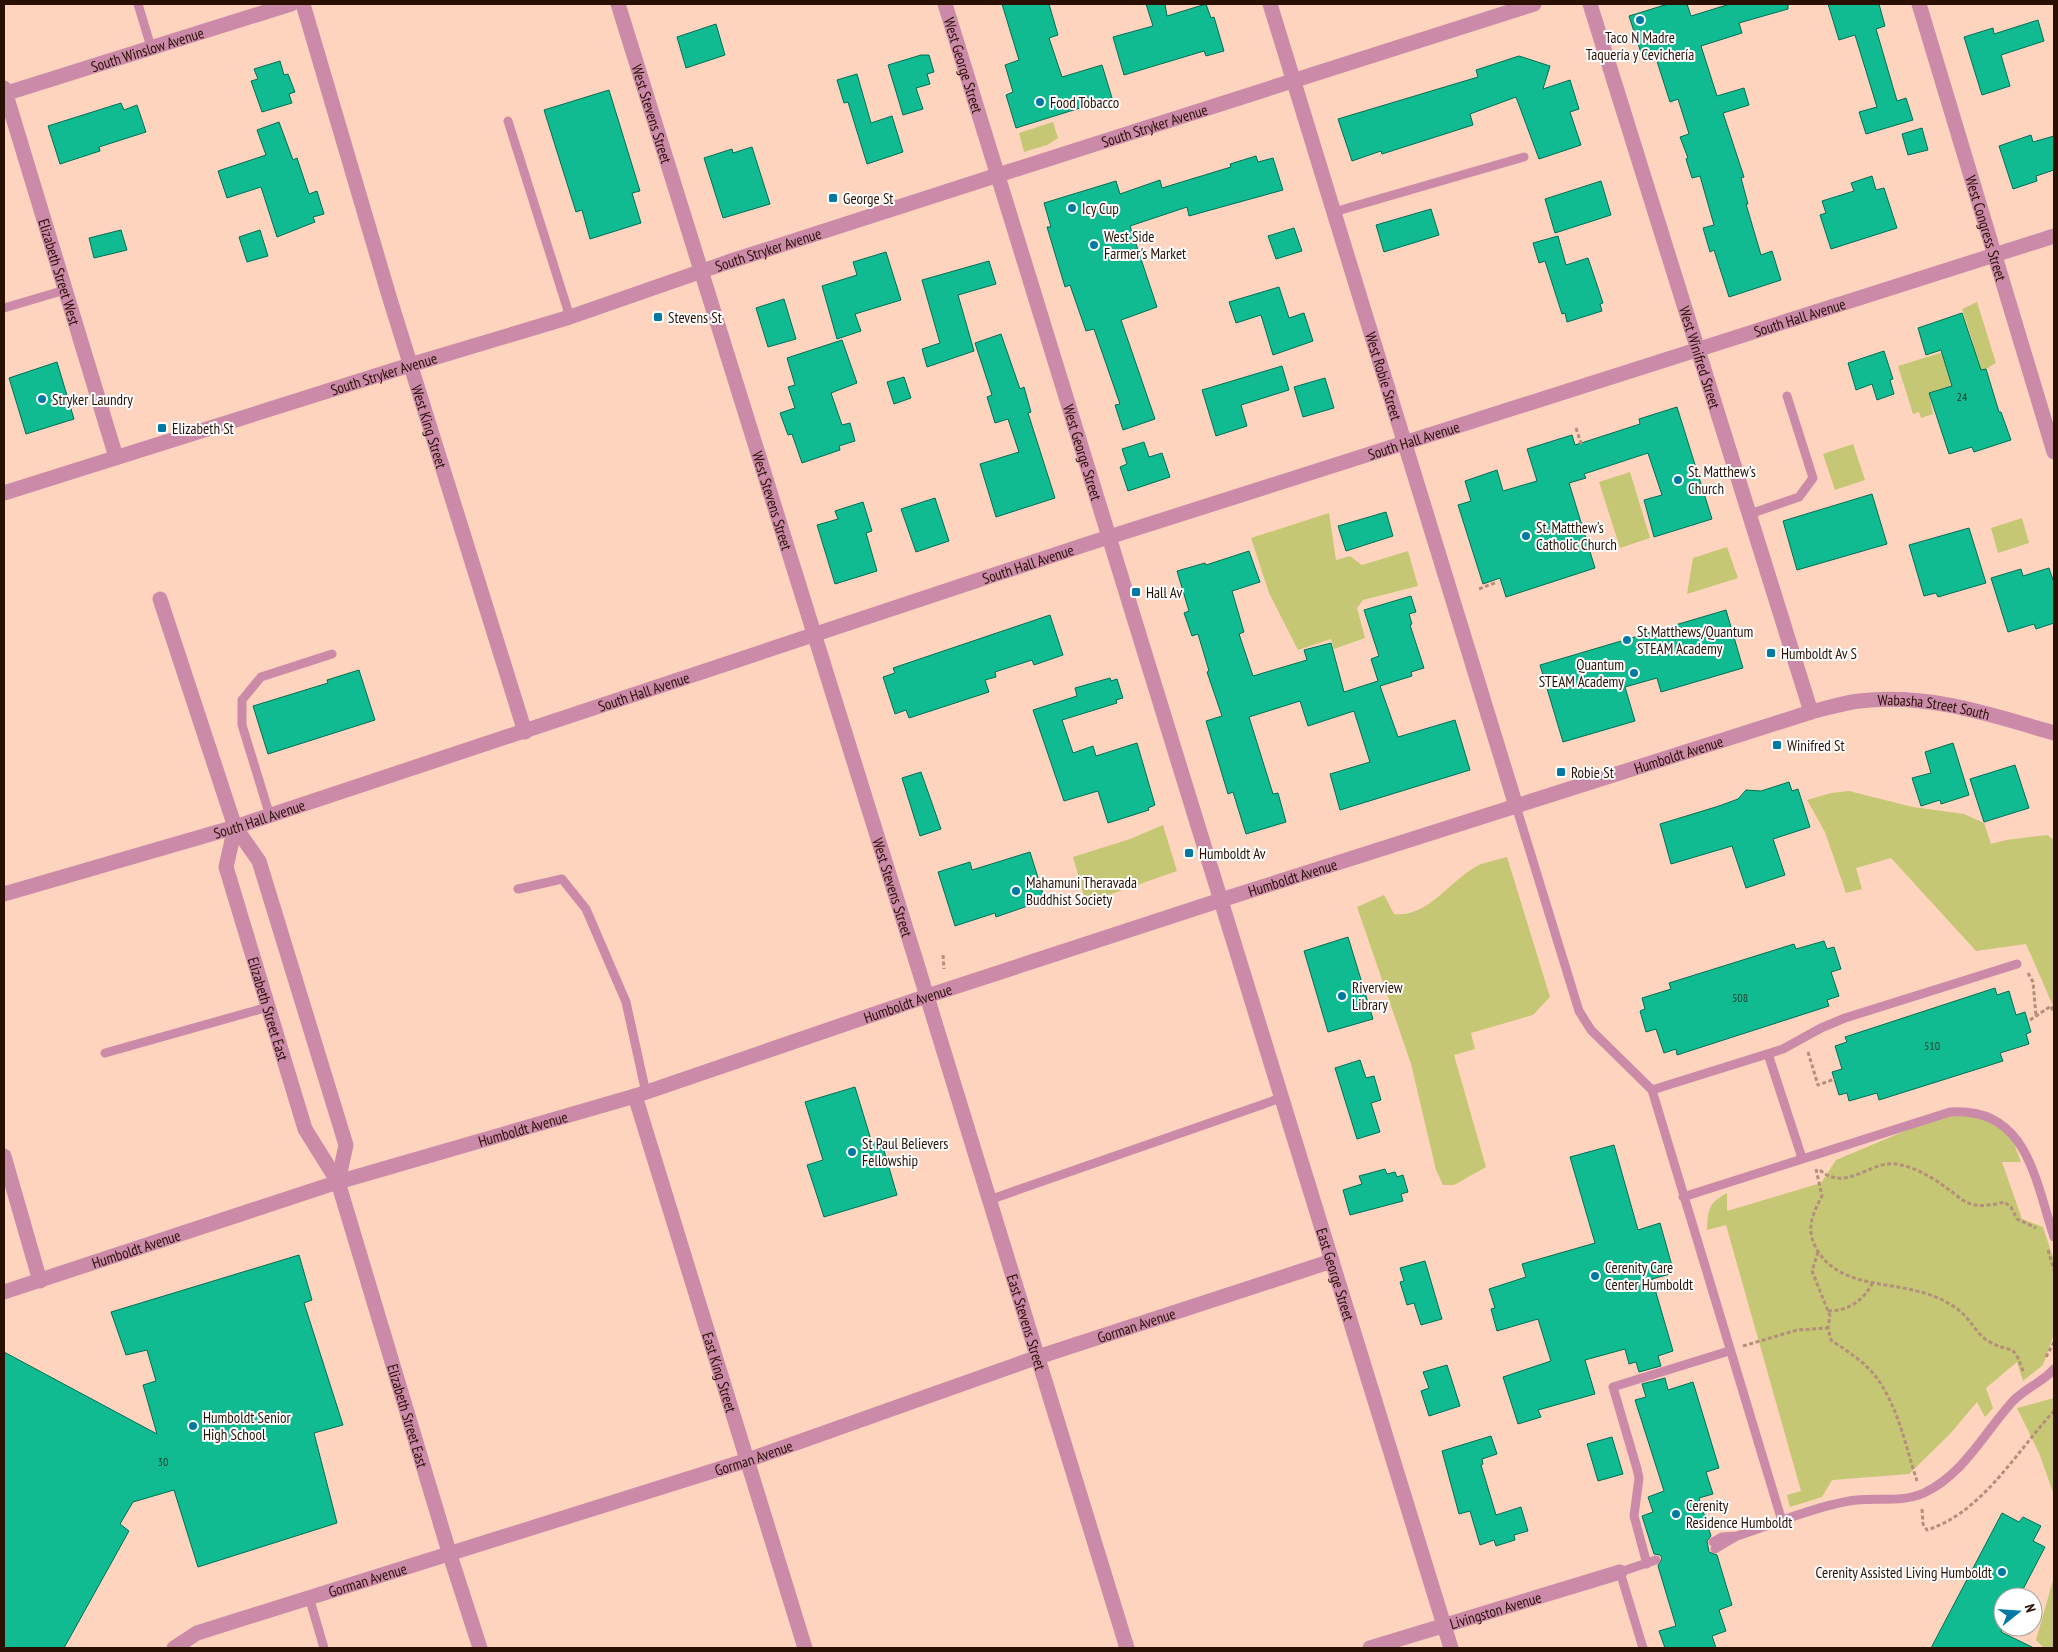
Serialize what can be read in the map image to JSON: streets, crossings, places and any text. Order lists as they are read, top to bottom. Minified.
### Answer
{"streets":{"street":["South Winslow Avenue","West George Street","West Stevens Street","South Stryker Avenue","West Congress Street","Elizabeth Street West","South Hall Avenue","West Winifred Street","West Robie Street","West King Street","Wabasha Street South","Humboldt Avenue","Elizabeth Street East","East George Street","East Stevens Street","Gorman Avenue","East King Street","Livingston Avenue"]},"crossings":[["South Winslow Avenue","Elizabeth Street West"],["West George Street","South Stryker Avenue"],["West George Street","South Hall Avenue"],["West George Street","Humboldt Avenue"],["West George Street","East George Street"],["West Stevens Street","South Stryker Avenue"],["West Stevens Street","South Hall Avenue"],["West Stevens Street","Humboldt Avenue"],["West Stevens Street","East Stevens Street"],["South Stryker Avenue","Elizabeth Street West"],["South Stryker Avenue","West Robie Street"],["South Stryker Avenue","West King Street"],["West Congress Street","South Hall Avenue"],["South Hall Avenue","West Winifred Street"],["South Hall Avenue","West Robie Street"],["South Hall Avenue","West King Street"],["South Hall Avenue","Elizabeth Street East"],["West Winifred Street","Wabasha Street South"],["West Winifred Street","Humboldt Avenue"],["West Robie Street","Humboldt Avenue"],["Wabasha Street South","Humboldt Avenue"],["Humboldt Avenue","Elizabeth Street East"],["Humboldt Avenue","East George Street"],["Humboldt Avenue","East Stevens Street"],["Humboldt Avenue","East King Street"],["Elizabeth Street East","Gorman Avenue"],["East George Street","Gorman Avenue"],["East George Street","Livingston Avenue"],["East Stevens Street","Gorman Avenue"],["Gorman Avenue","East King Street"]],"places":{"other":["Taco N Madre Taquería y Cevichería","Food Tobacco","Icy Cup","West Side Farmer's Market","Stryker Laundry","St. Matthew's Church","St. Matthew's Catholic Church","St Matthews/Quantum STEAM Academy","Quantum STEAM Academy","Mahamuni Theravada Buddhist Society","Riverview Library","St Paul Believers Fellowship","Cerenity Care Center Humboldt","Humboldt Senior High School","Cerenity Residence Humboldt","Cerenity Assisted Living Humboldt"],"transit":["George St","Stevens St","Elizabeth St","Hall Av","Humboldt Av S","Winifred St","Robie St","Humboldt Av"]},"house_numbers":["24","508","510","30"],"north":"right"}
